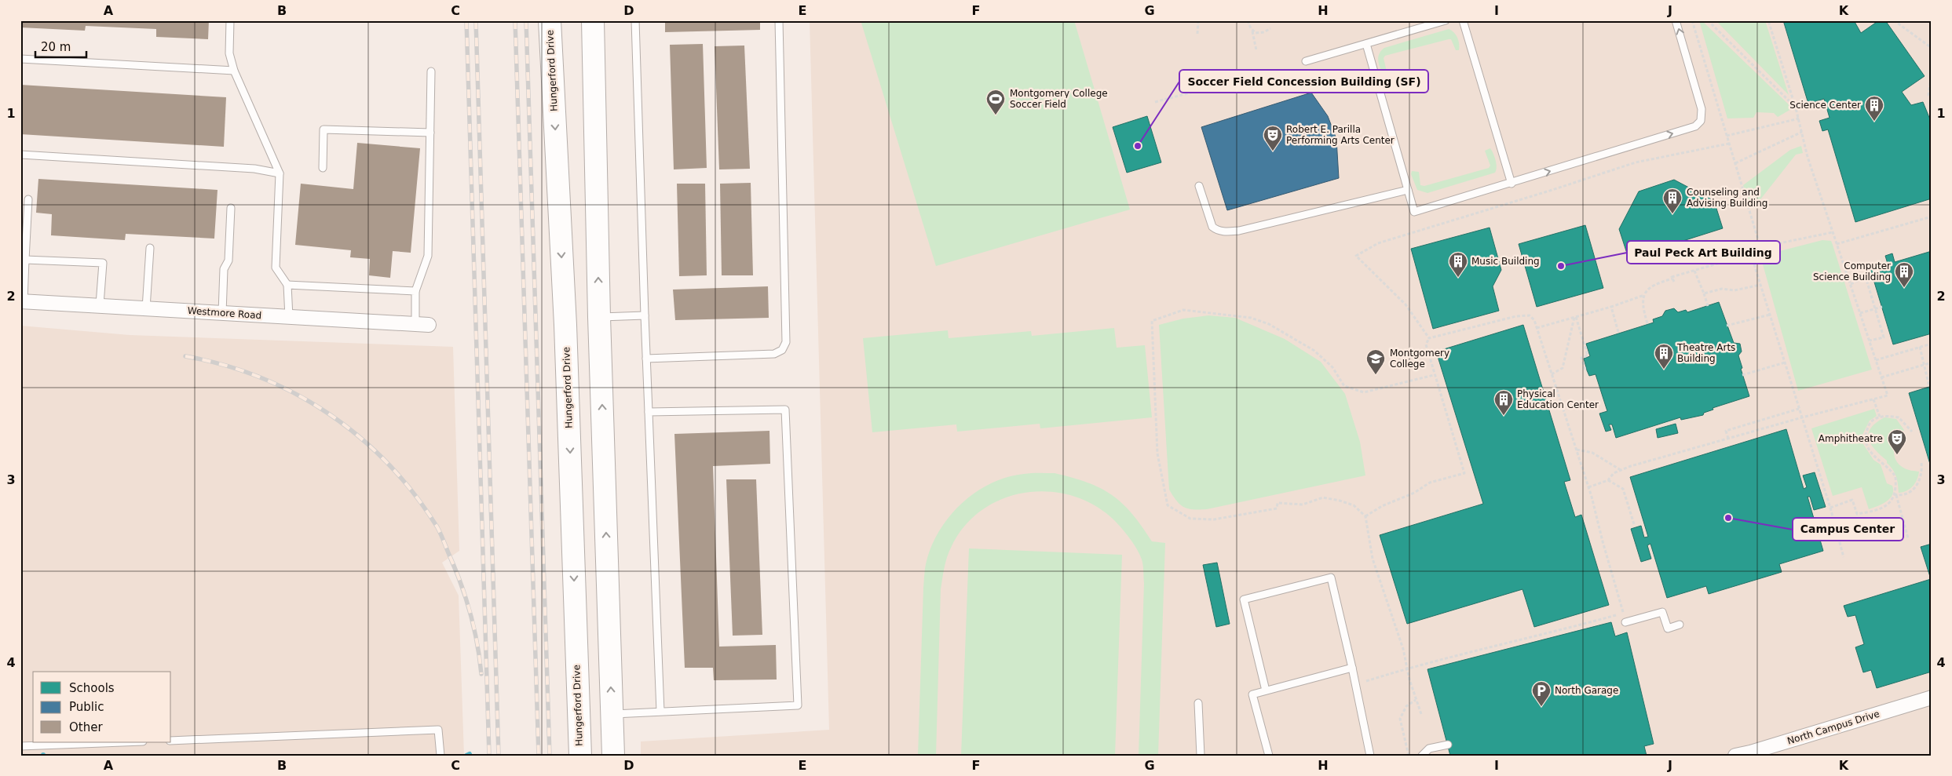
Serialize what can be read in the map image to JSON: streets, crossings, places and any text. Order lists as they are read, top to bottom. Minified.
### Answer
{"streets":{"main road":["Hungerford Drive"],"street":["Westmore Road","North Campus Drive"]},"places":{"sports":["Montgomery College Soccer Field"],"building":["Science Center","Counseling and Advising Building","Music Building","Computer Science Building","Theatre Arts Building","Physical Education Center"],"other":["Soccer Field Concession Building (SF)","Paul Peck Art Building","Campus Center"],"theatre":["Robert E. Parilla Performing Arts Center","Amphitheatre"],"school or university":["Montgomery College"],"parking":["North Garage"]},"legend":["Schools","Public","Other"],"scale_bar":"20 m","grid":{"columns":["A","B","C","D","E","F","G","H","I","J","K"],"rows":["1","2","3","4"]}}
